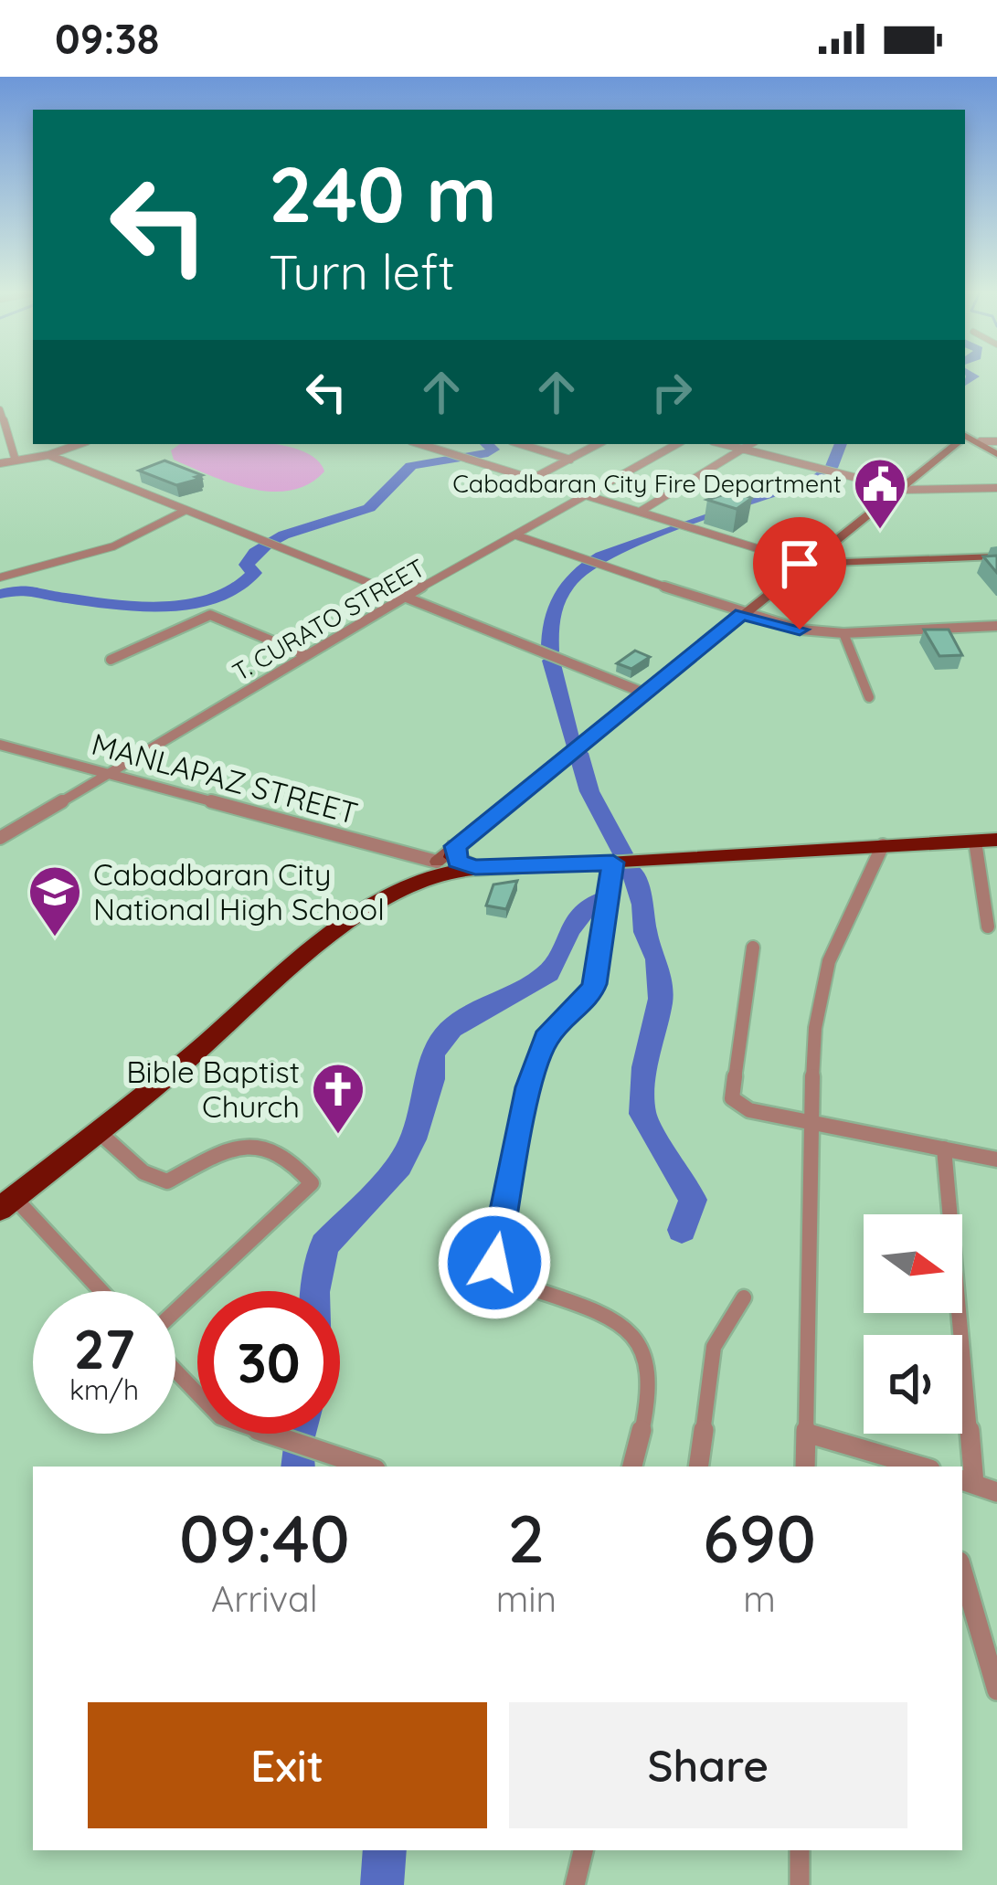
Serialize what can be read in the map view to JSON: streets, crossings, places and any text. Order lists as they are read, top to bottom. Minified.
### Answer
{"streets":{"street":["T. CURATO STREET","MANLAPAZ STREET"]},"crossings":[["T. CURATO STREET","MANLAPAZ STREET"]],"places":{"public building":["Cabadbaran City Fire Department"],"school or university":["Cabadbaran City National High School"],"church":["Bible Baptist Church"]},"north":"right","page":{"status":"09:38","turn":["240 m","Turn left"],"speed":"27 km/h","limit":"30","eta":["09:40","Arrival","2","min","690","m"],"buttons":["Exit","Share"]}}
